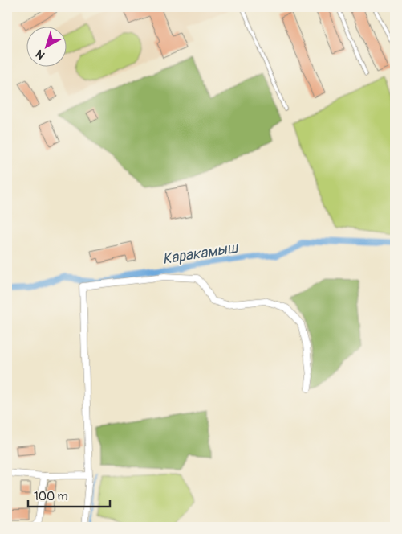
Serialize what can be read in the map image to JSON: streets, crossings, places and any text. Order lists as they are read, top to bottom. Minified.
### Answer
{"water":["Каракамыш"],"scale_bar":"100 m","north":"bottom left"}
